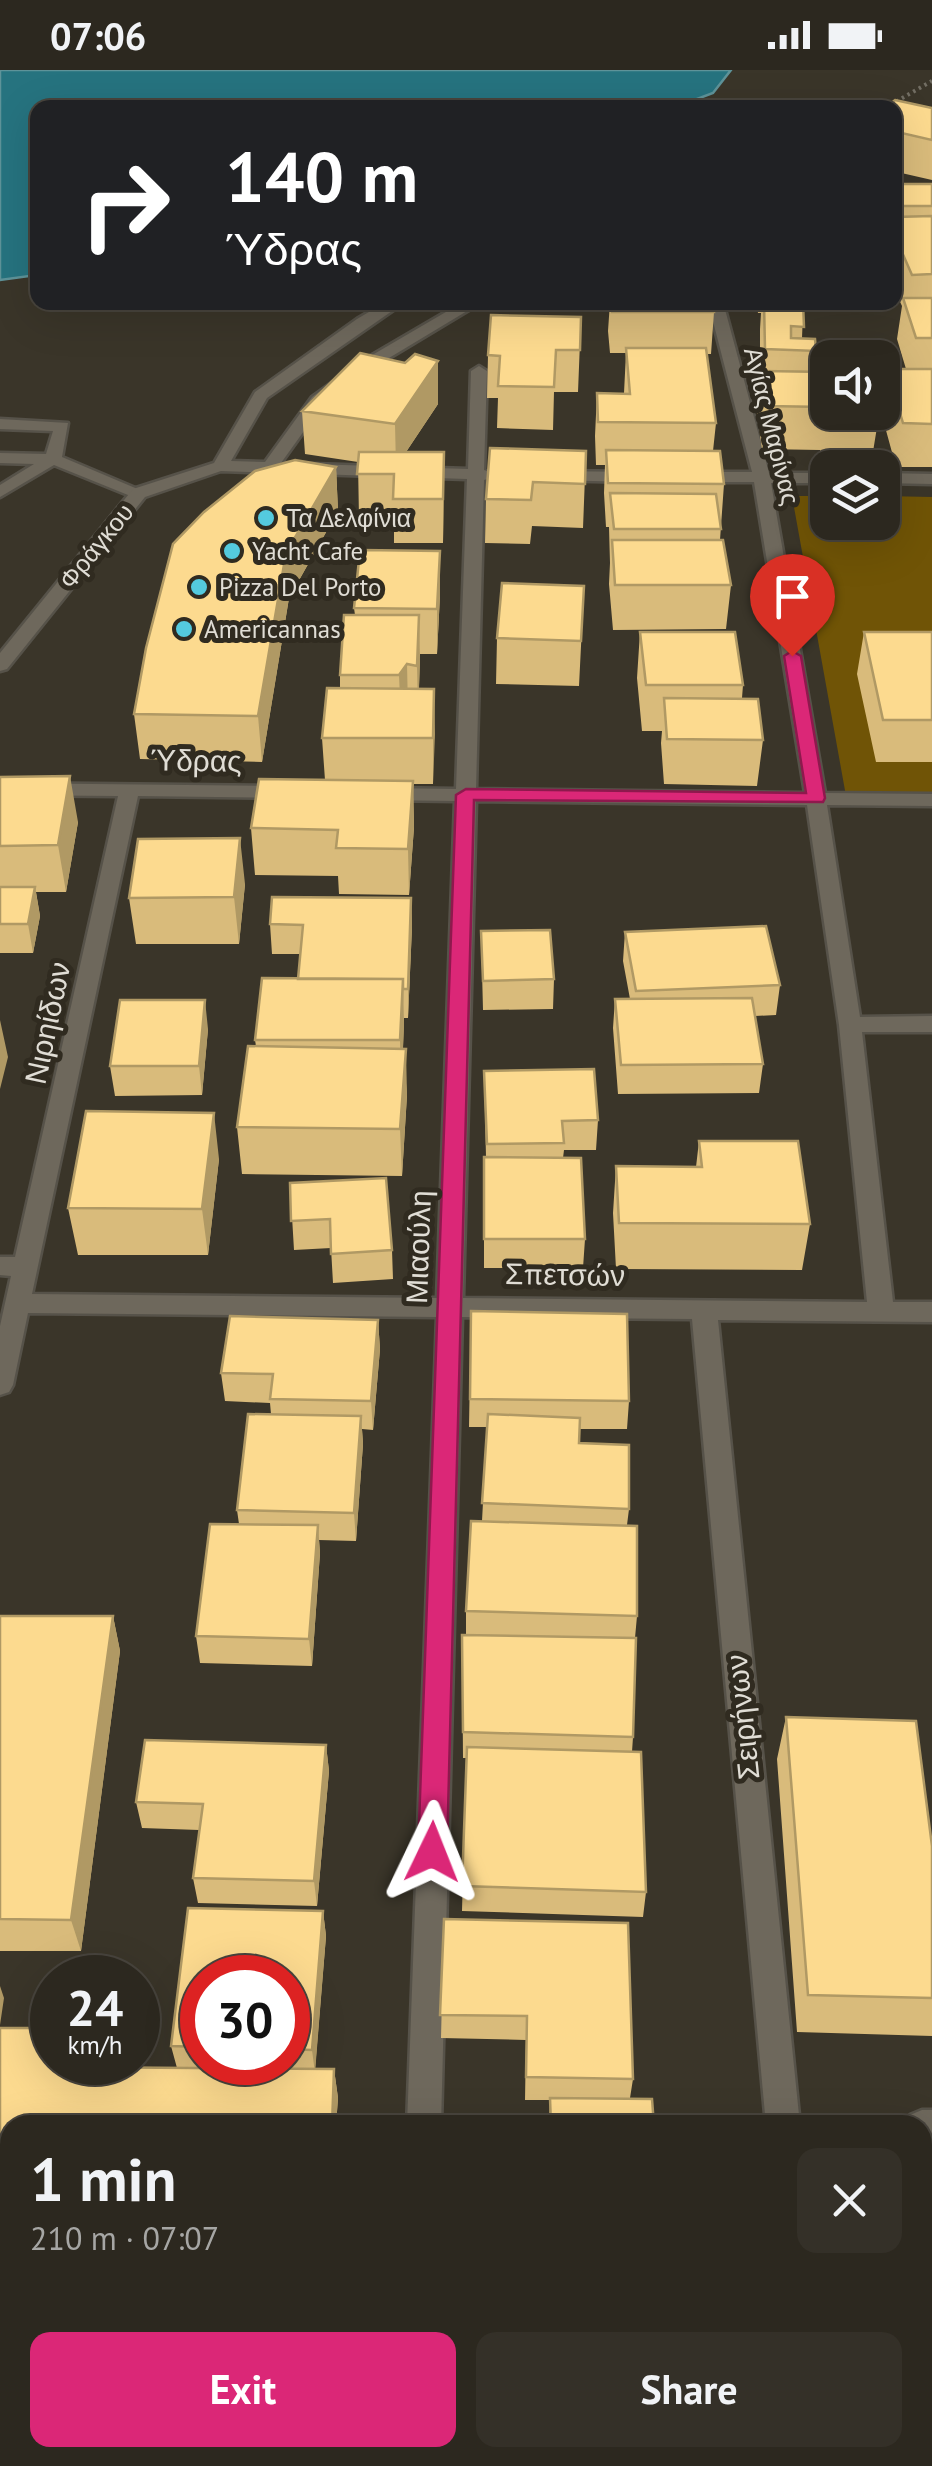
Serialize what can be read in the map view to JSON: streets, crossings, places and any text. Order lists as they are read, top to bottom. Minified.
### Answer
{"streets":{"street":["Αγίας Μαρίνας","Φράγκου","Ύδρας","Νιρηίδων","Μιαούλη","Σπετσών","Σειρήνων"]},"crossings":[["Αγίας Μαρίνας","Σπετσών"],["Φράγκου","Μιαούλη"],["Ύδρας","Νιρηίδων"],["Νιρηίδων","Σπετσών"],["Μιαούλη","Σπετσών"],["Σπετσών","Σειρήνων"]],"places":["Τα Δελφίνια","Yacht Cafe","Pizza Del Porto","Americannas"],"page":{"status":"07:06","turn":["140 m","Ύδρας"],"speed":"24 km/h","limit":"30","heading":["1 min","210 m · 07:07"],"buttons":["Exit","Share"]}}
